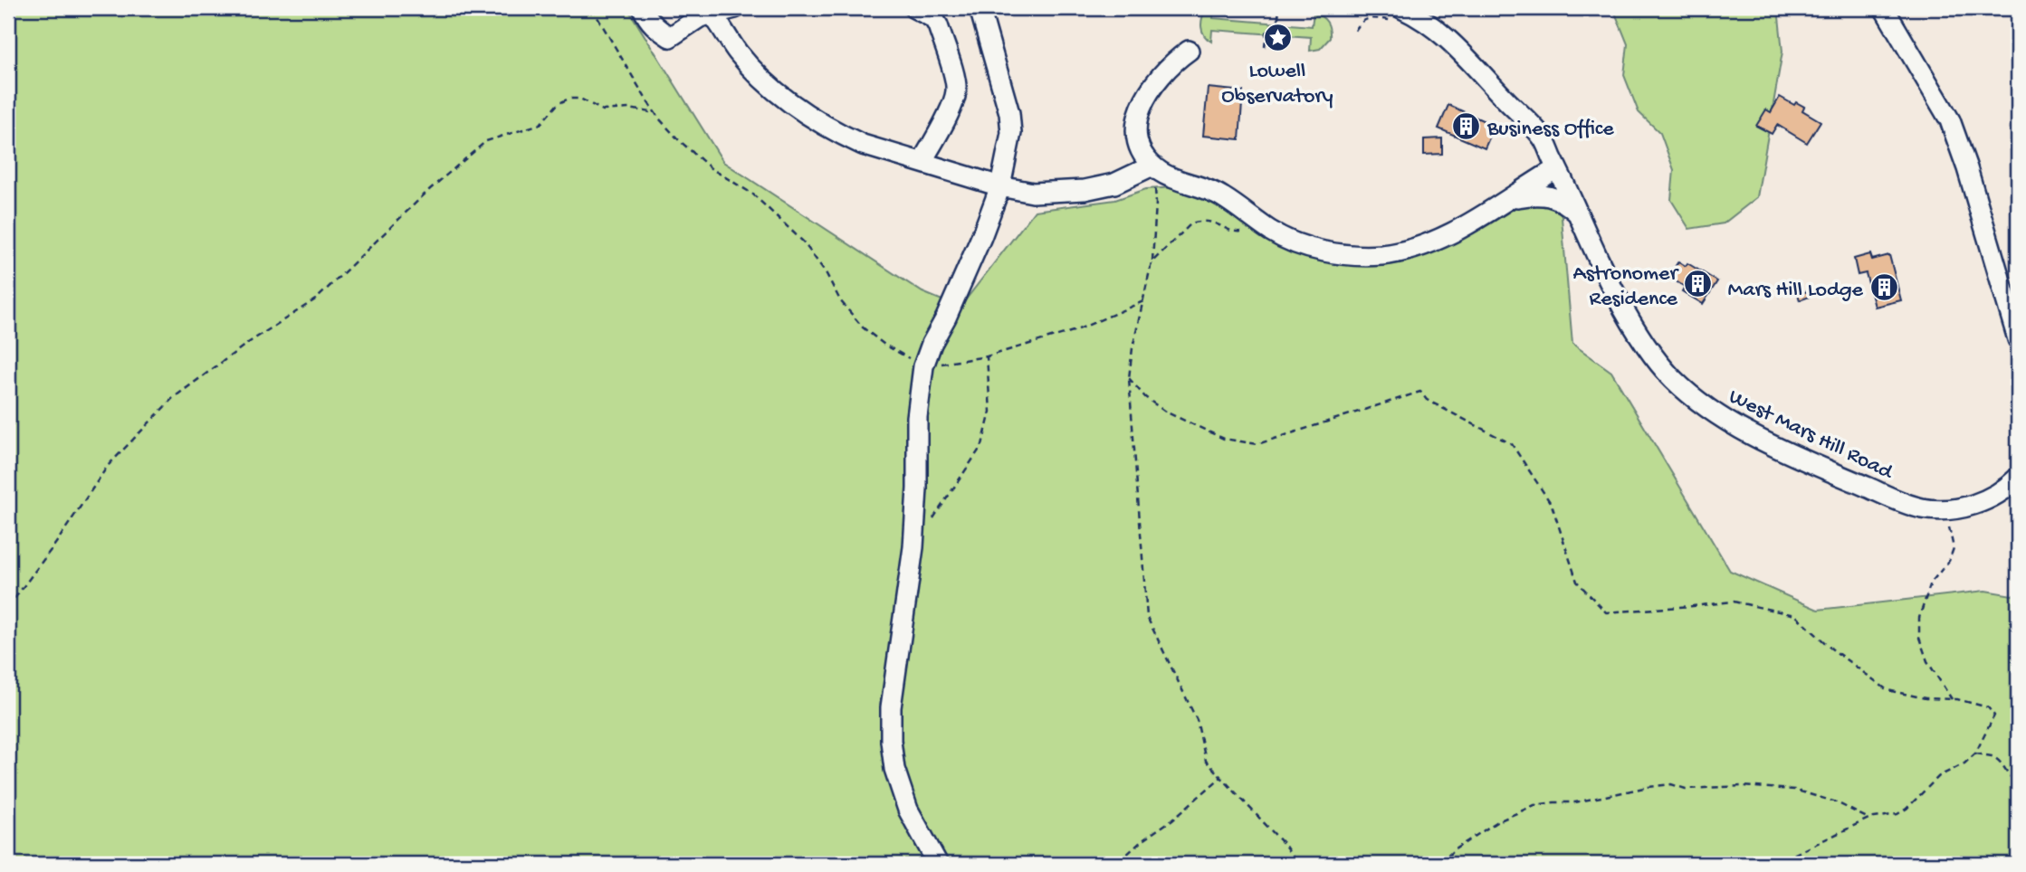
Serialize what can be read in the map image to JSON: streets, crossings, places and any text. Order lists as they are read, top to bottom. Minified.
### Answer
{"streets":{"street":["West Mars Hill Road"]},"places":{"place":["Lowell Observatory"],"building":["Business Office","Astronomer Residence","Mars Hill Lodge"]}}
